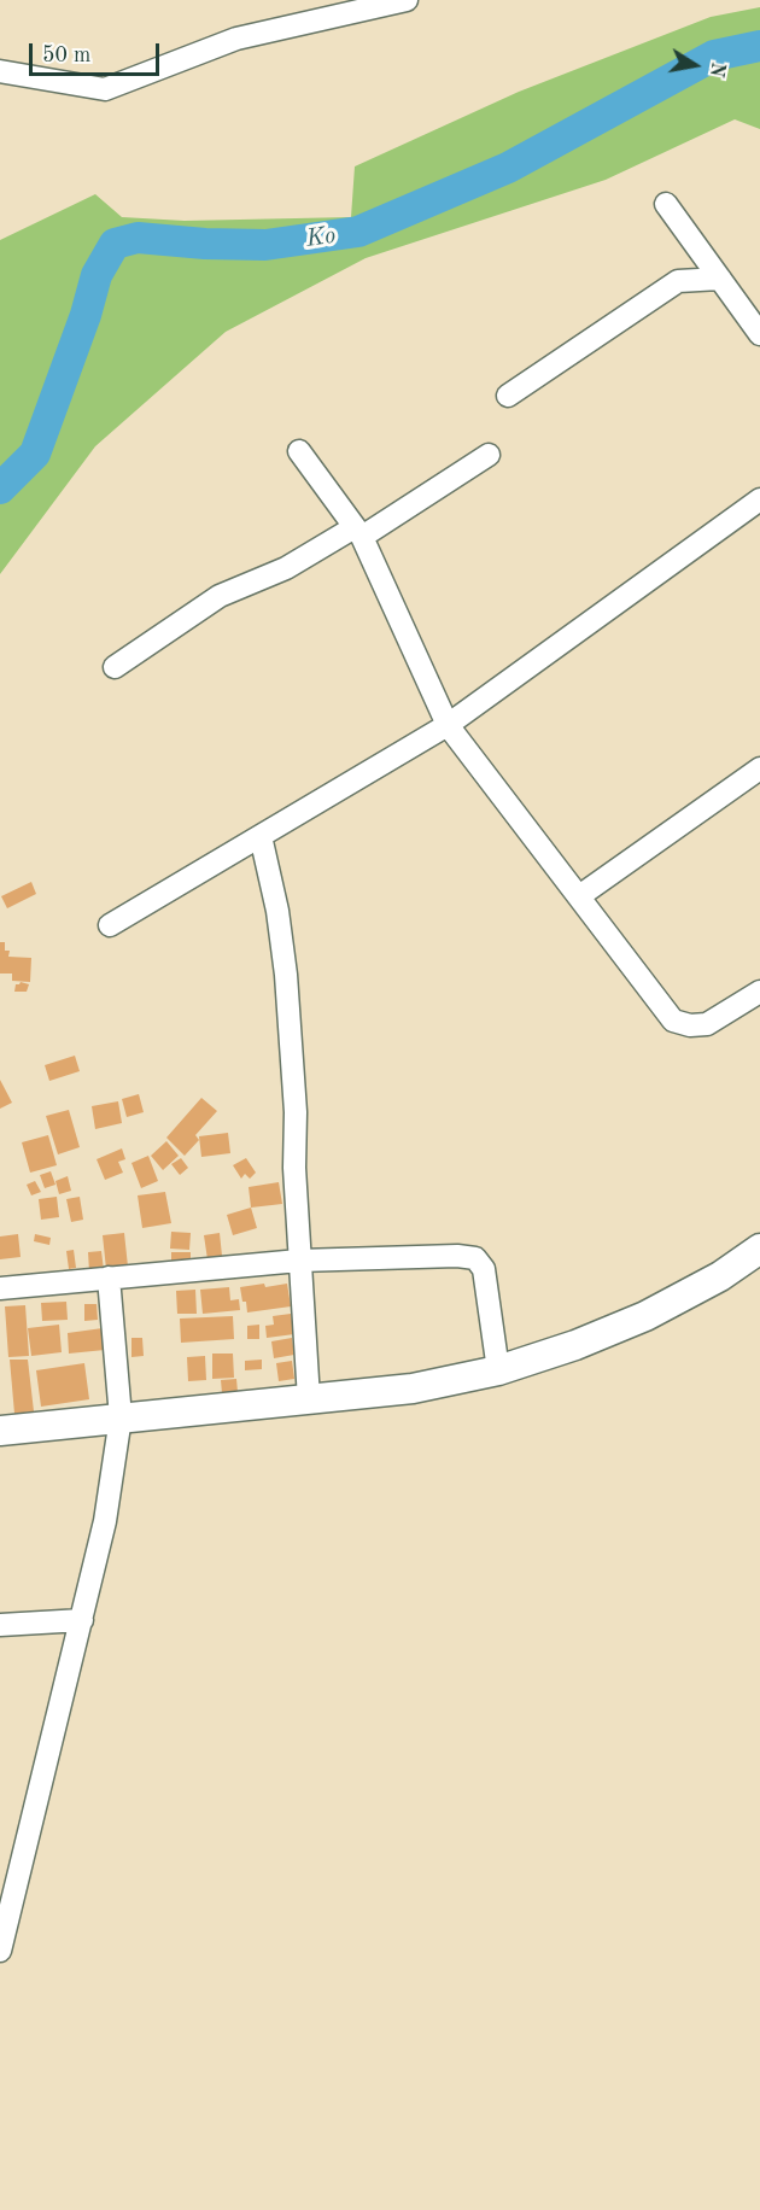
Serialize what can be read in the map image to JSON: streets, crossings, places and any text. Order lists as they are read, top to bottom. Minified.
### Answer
{"water":["Ko"],"scale_bar":"50 m","north":"right"}
